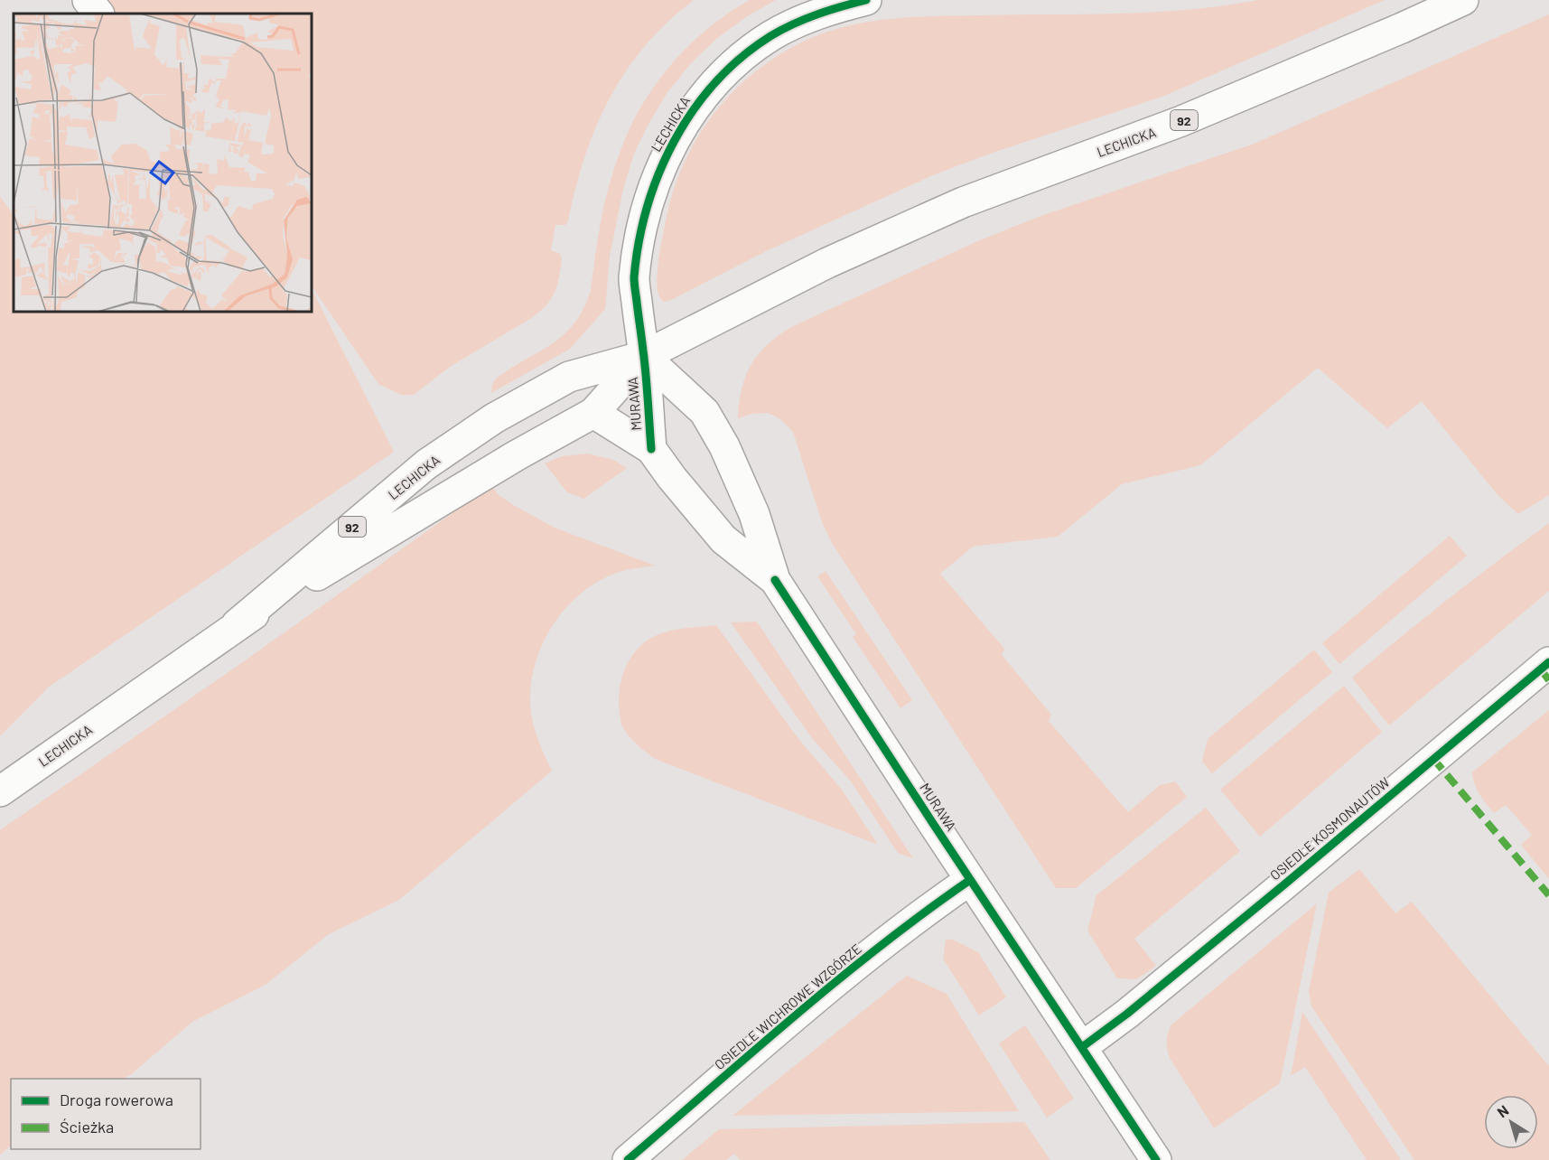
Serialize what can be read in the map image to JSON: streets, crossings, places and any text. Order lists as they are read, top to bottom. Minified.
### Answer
{"streets":{"street":["92","LECHICKA","MURAWA","OSIEDLE KOSMONAUTÓW","OSIEDLE WICHROWE WZGÓRZE"]},"crossings":[["LECHICKA","MURAWA"],["MURAWA","OSIEDLE KOSMONAUTÓW"],["MURAWA","OSIEDLE WICHROWE WZGÓRZE"]],"legend":["Droga rowerowa","Ścieżka"],"north":"top left"}
